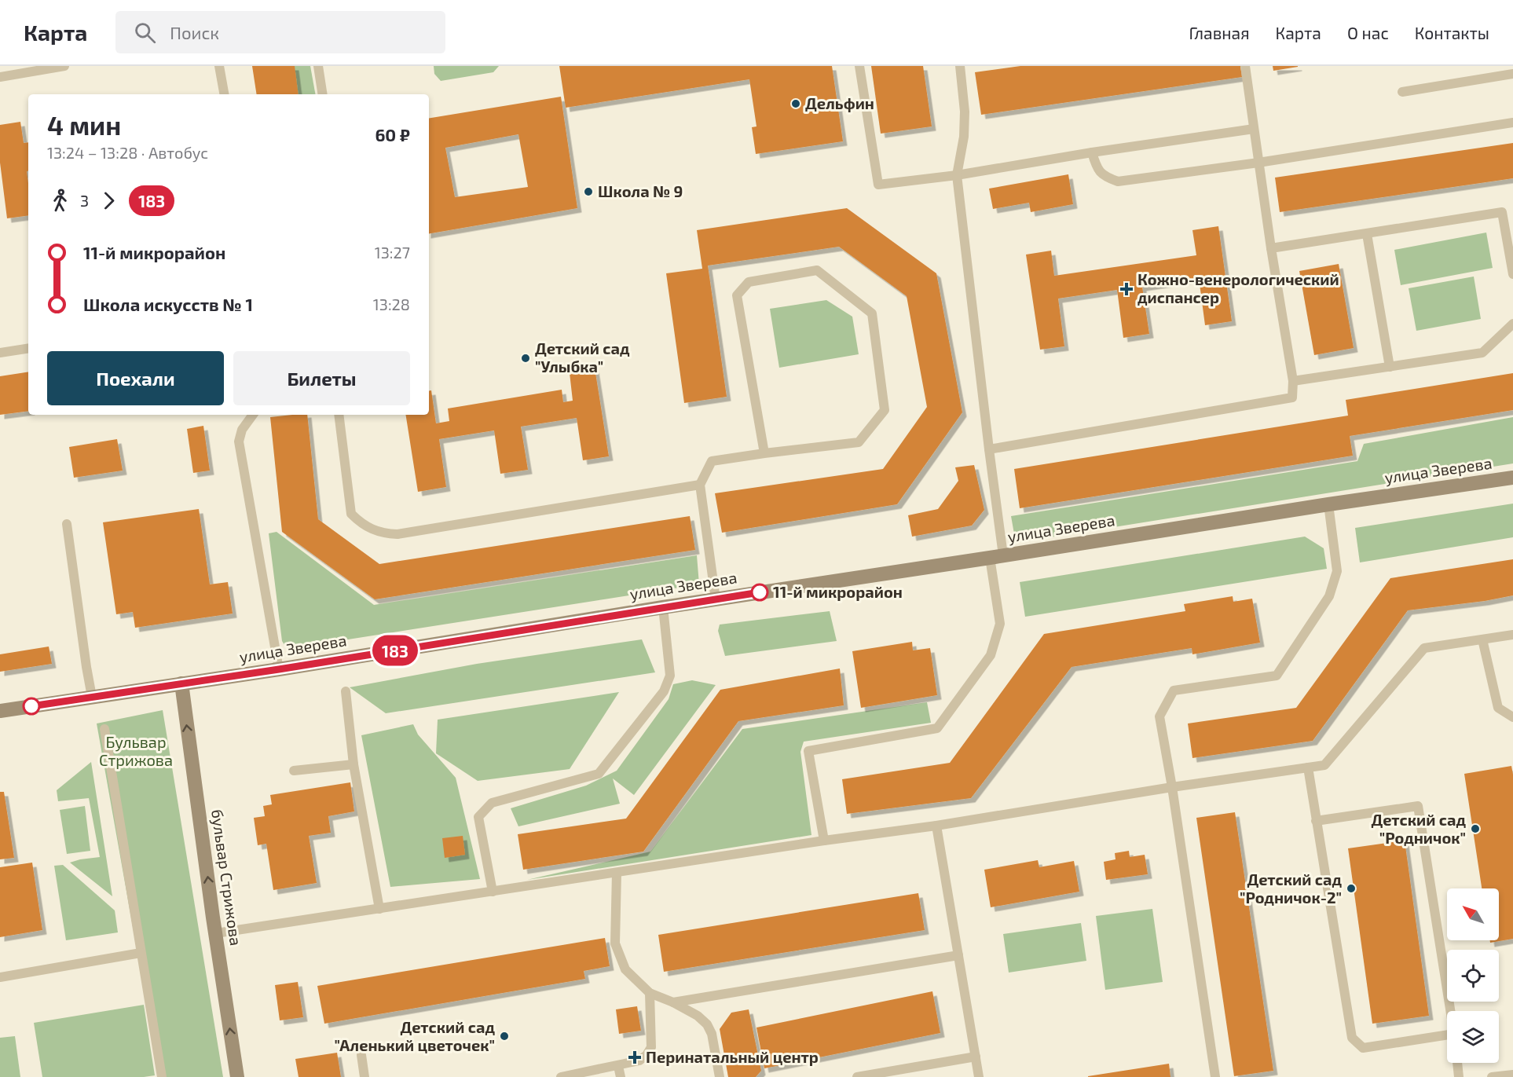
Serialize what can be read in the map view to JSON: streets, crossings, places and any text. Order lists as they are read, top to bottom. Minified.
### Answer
{"streets":{"main road":["улица Зверева","бульвар Стрижова"]},"crossings":[["улица Зверева","бульвар Стрижова"]],"one_way":["бульвар Стрижова"],"parks":["Бульвар Стрижова"],"places":{"other":["Дельфин","Школа № 9","Детский сад \"Улыбка\"","11-й микрорайон","Детский сад \"Родничок\"","Детский сад \"Родничок-2\"","Детский сад \"Аленький цветочек\""],"health":["Кожно-венерологический диспансер","Перинатальный центр"]},"lines":["bus line 183"],"north":"top left","page":{"header":"Карта","search":"Поиск","nav":["Главная","Карта","О нас","Контакты"],"on_map":"183","heading":["4 мин","13:24 – 13:28 · Автобус","60 ₽"],"legs":["3","183"],"list":[{"name":"11-й микрорайон","value":"13:27"},{"name":"Школа искусств № 1","value":"13:28"}],"buttons":["Поехали","Билеты"]}}
